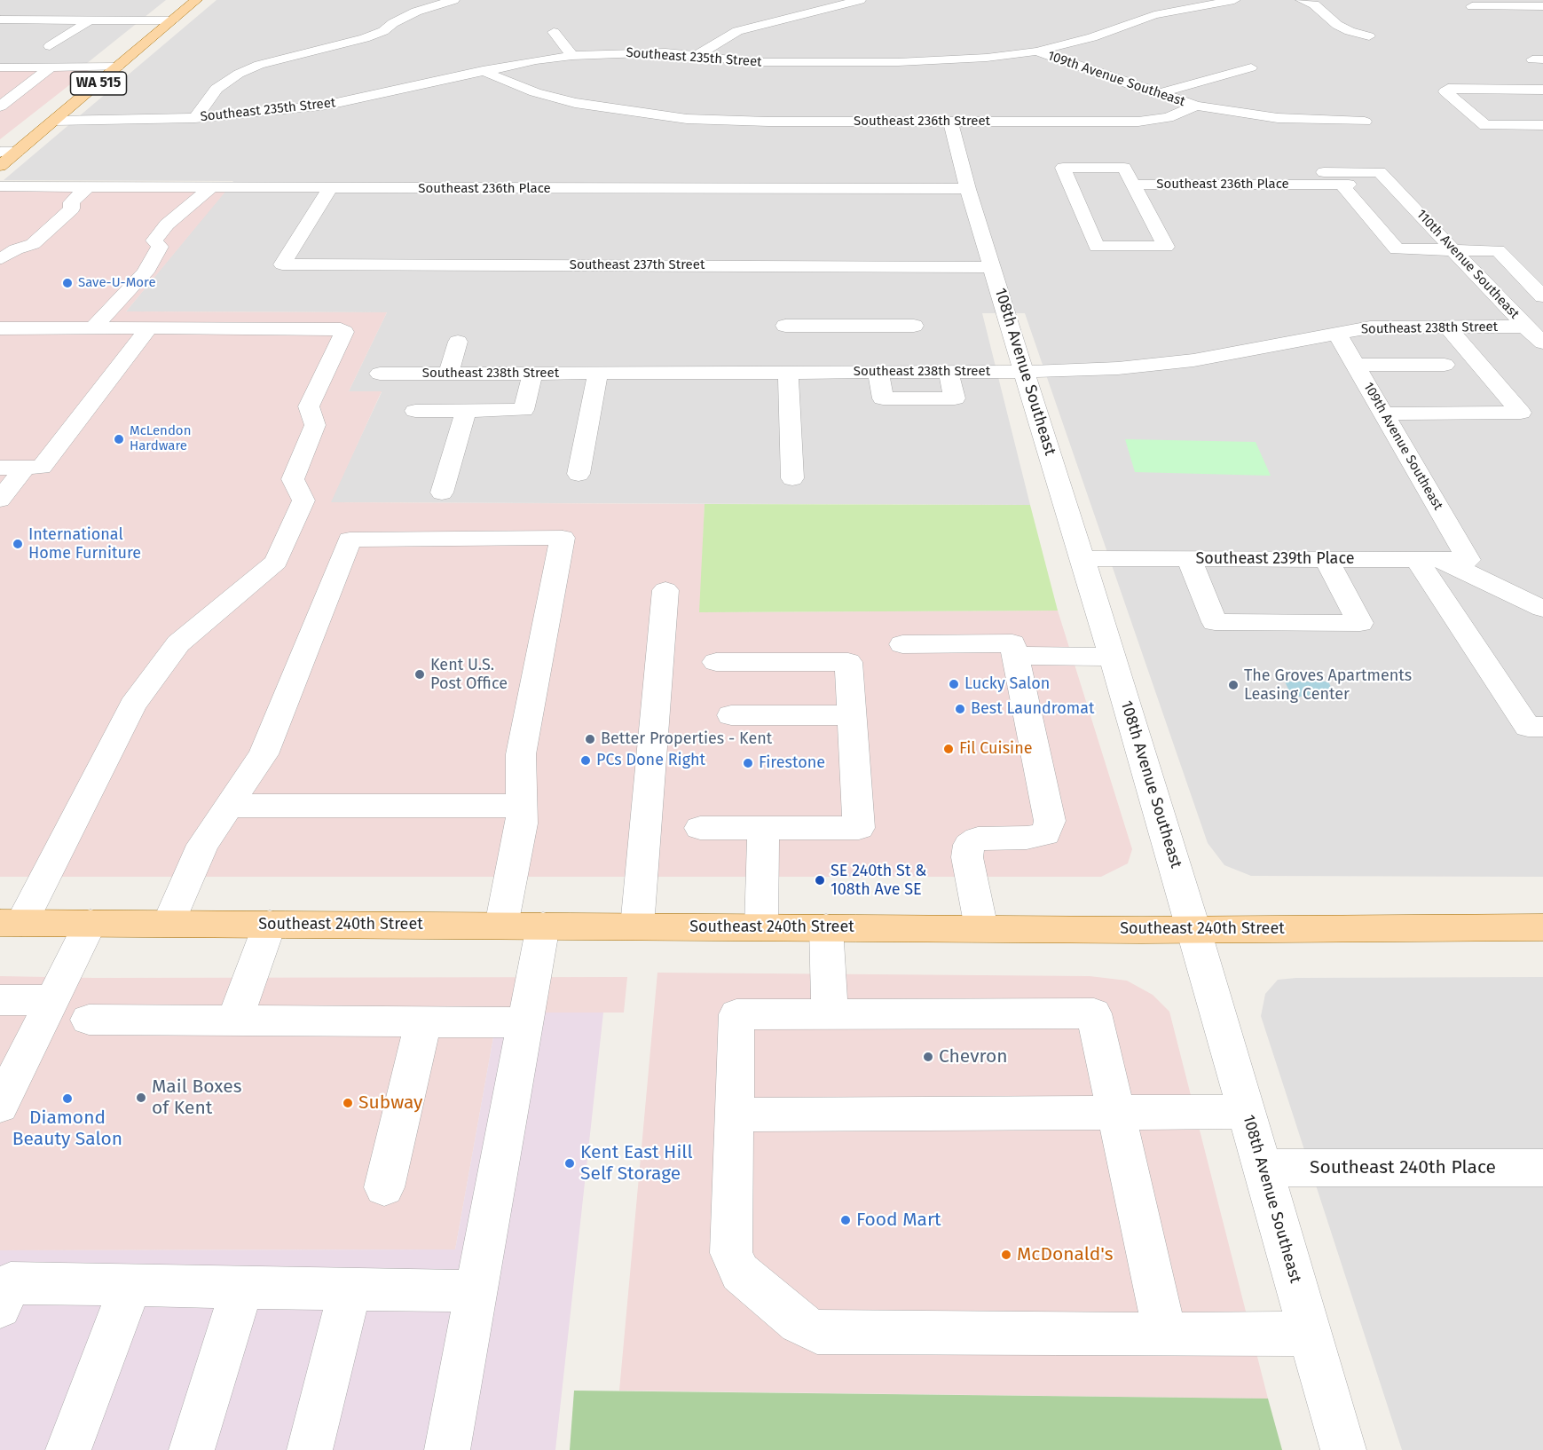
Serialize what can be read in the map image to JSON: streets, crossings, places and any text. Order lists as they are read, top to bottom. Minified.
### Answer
{"streets":{"main road":["WA 515","Southeast 240th Street"],"street":["Southeast 235th Street","109th Avenue Southeast","Southeast 236th Street","Southeast 236th Place","110th Avenue Southeast","Southeast 237th Street","Southeast 238th Street","108th Avenue Southeast","Southeast 239th Place","Southeast 240th Place"]},"crossings":[["Southeast 235th Street","109th Avenue Southeast"],["Southeast 235th Street","WA 515"],["Southeast 235th Street","Southeast 236th Street"],["109th Avenue Southeast","Southeast 236th Street"],["109th Avenue Southeast","Southeast 238th Street"],["109th Avenue Southeast","Southeast 239th Place"],["Southeast 236th Street","108th Avenue Southeast"],["Southeast 236th Place","110th Avenue Southeast"],["Southeast 236th Place","Southeast 237th Street"],["Southeast 236th Place","108th Avenue Southeast"],["110th Avenue Southeast","Southeast 238th Street"],["Southeast 237th Street","108th Avenue Southeast"],["Southeast 238th Street","108th Avenue Southeast"],["108th Avenue Southeast","Southeast 239th Place"],["108th Avenue Southeast","Southeast 240th Street"],["108th Avenue Southeast","Southeast 240th Place"]],"places":["Save-U-More","McLendon Hardware","International Home Furniture","Kent U.S. Post Office","Lucky Salon","The Groves Apartments Leasing Center","Best Laundromat","Better Properties - Kent","Fil Cuisine","PCs Done Right","Firestone","SE 240th St & 108th Ave SE","Chevron","Mail Boxes of Kent","Diamond Beauty Salon","Subway","Kent East Hill Self Storage","Food Mart","McDonald's"]}
